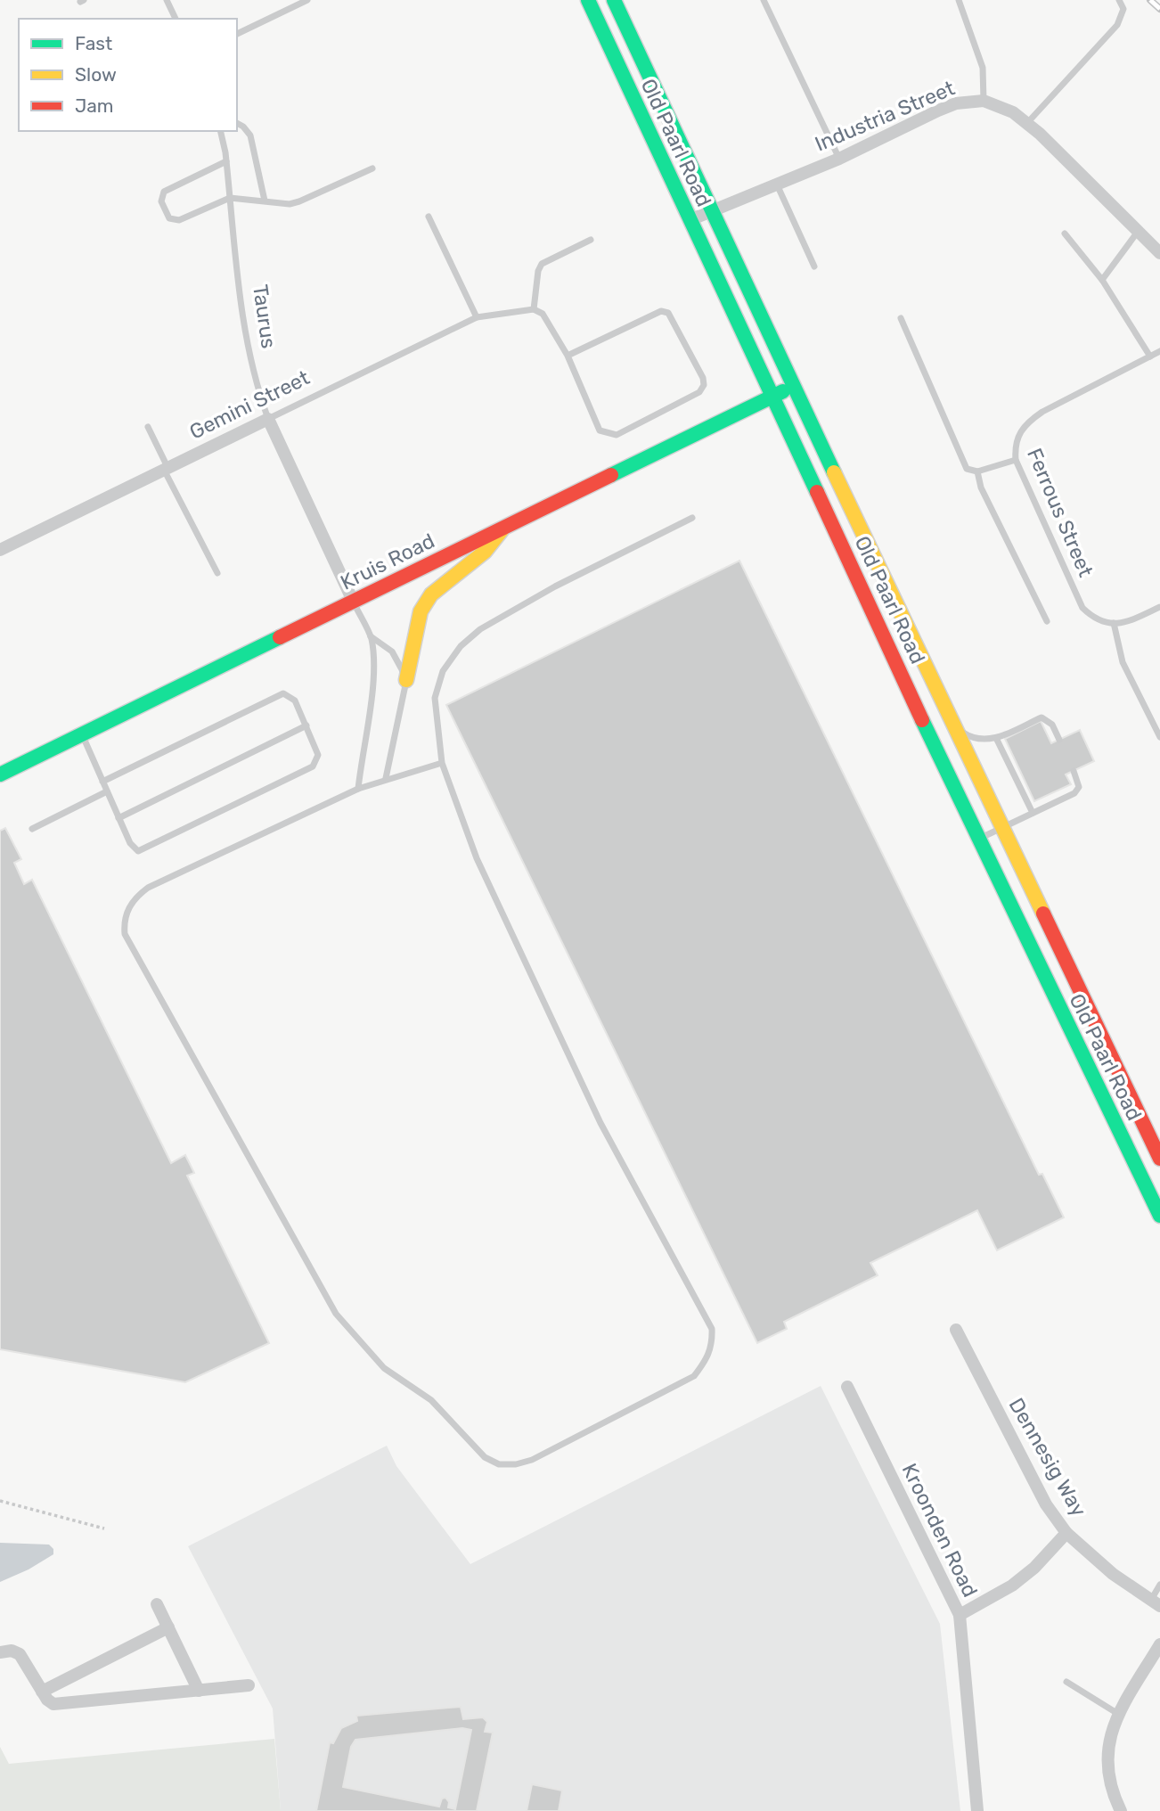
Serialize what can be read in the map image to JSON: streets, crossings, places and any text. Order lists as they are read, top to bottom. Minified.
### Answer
{"streets":{"main road":["Old Paarl Road","Kruis Road"],"street":["Industria Street","Taurus","Gemini Street","Dennesig Way","Kroonden Road"],"lane":["Ferrous Street"]},"crossings":[["Industria Street","Old Paarl Road"],["Old Paarl Road","Kruis Road"],["Taurus","Gemini Street"],["Taurus","Kruis Road"]],"legend":["Fast","Slow","Jam"]}
